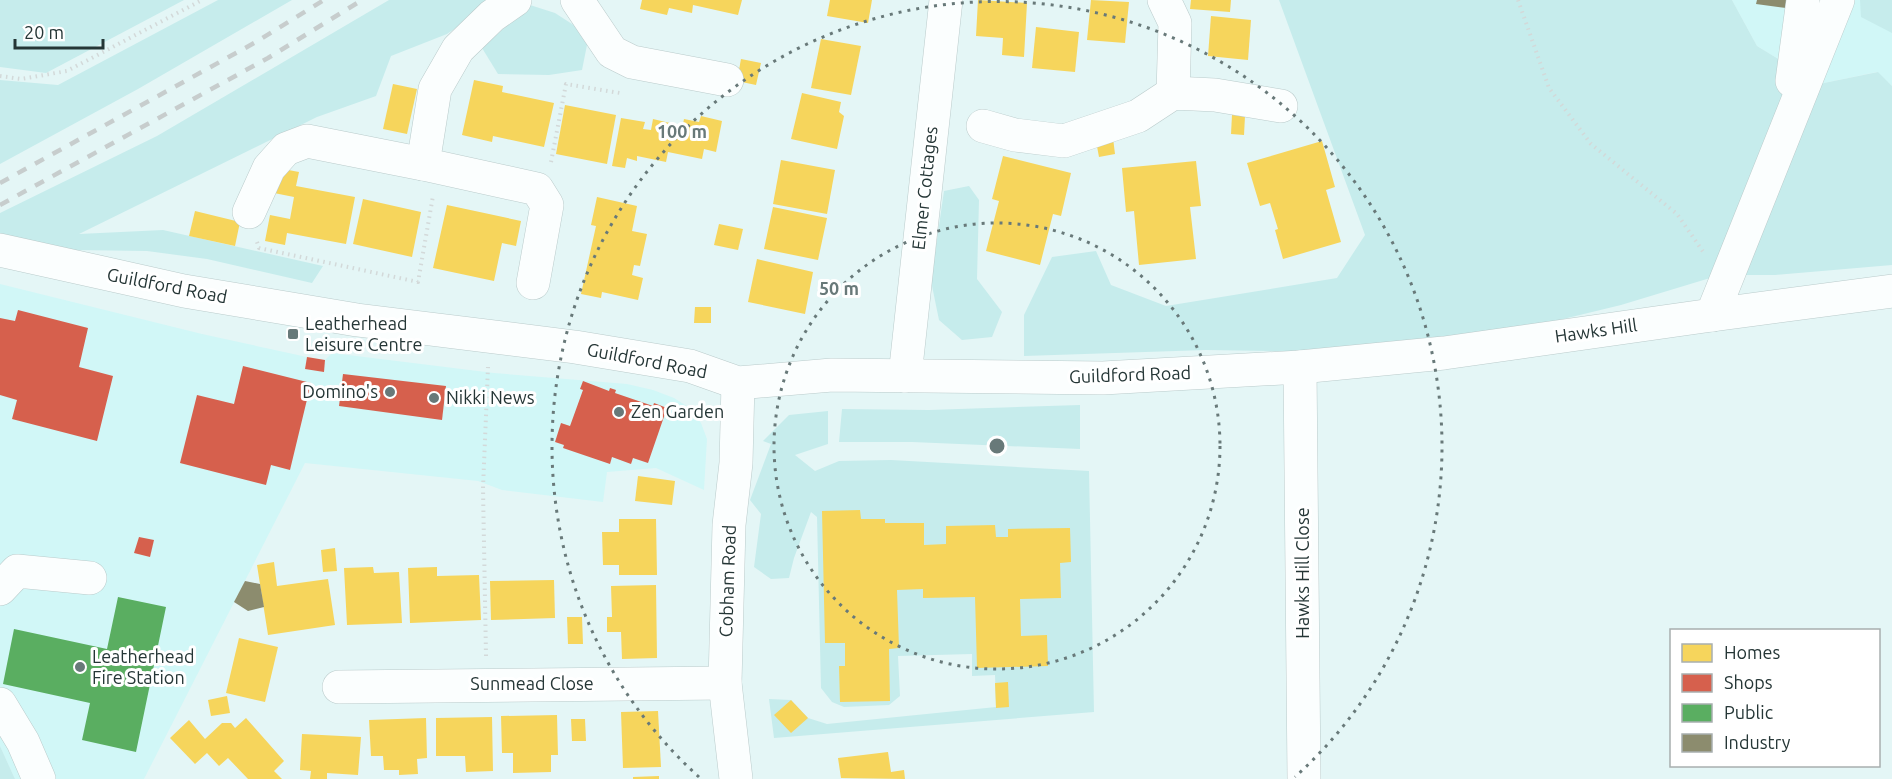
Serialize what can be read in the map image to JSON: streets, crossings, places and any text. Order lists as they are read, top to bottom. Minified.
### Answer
{"streets":{"main road":["Elmer Cottages","Guildford Road","Hawks Hill","Hawks Hill Close","Cobham Road","Sunmead Close"]},"crossings":[["Elmer Cottages","Guildford Road"],["Guildford Road","Hawks Hill"],["Guildford Road","Hawks Hill Close"],["Guildford Road","Cobham Road"],["Hawks Hill","Hawks Hill Close"],["Cobham Road","Sunmead Close"]],"places":{"transit":["Leatherhead Leisure Centre"],"other":["Domino's","Nikki News","Zen Garden","Leatherhead Fire Station"]},"legend":["Homes","Shops","Public","Industry"],"scale_bar":"20 m","rings":["100 m","50 m"]}
